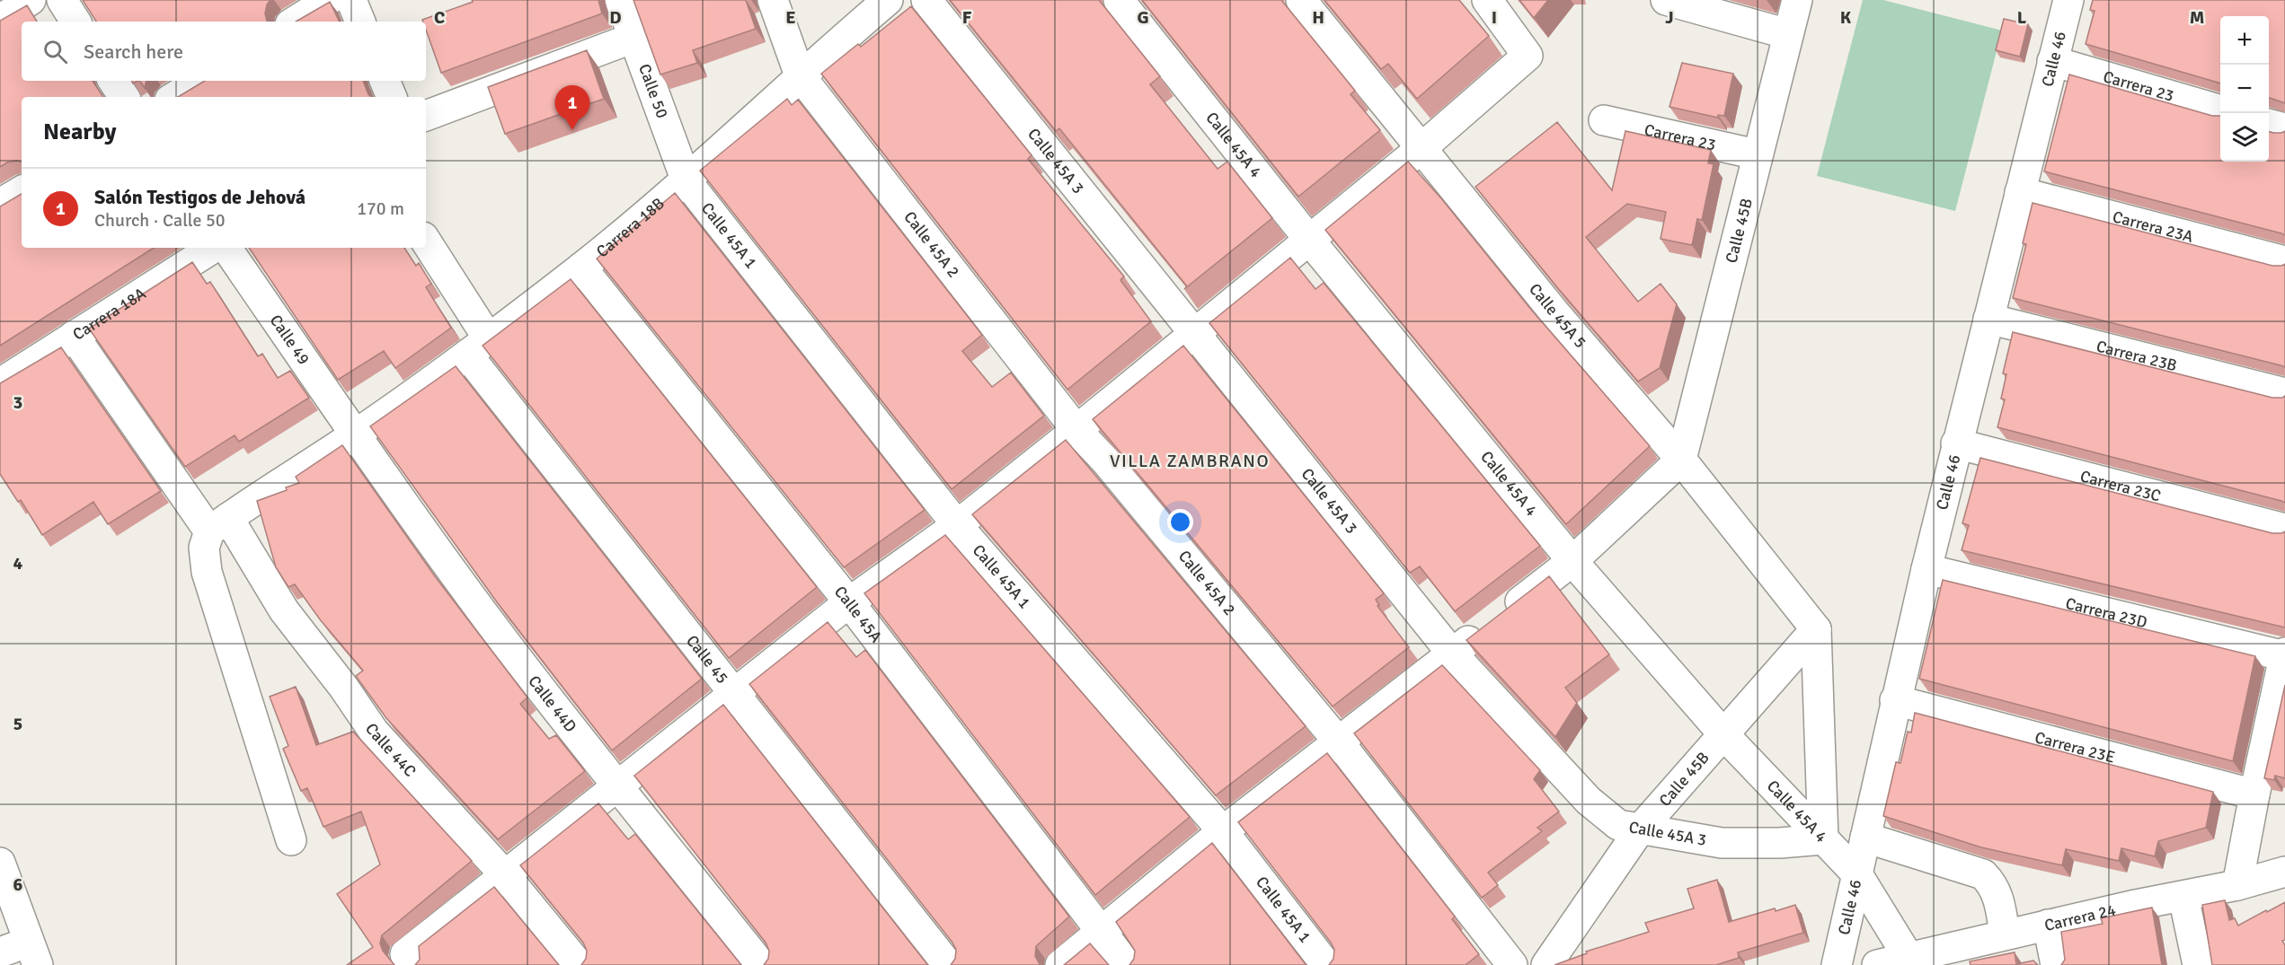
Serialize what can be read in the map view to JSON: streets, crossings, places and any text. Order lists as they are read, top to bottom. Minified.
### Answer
{"streets":{"street":["Calle 46","Carrera 23","Calle 50","Calle 45A 4","Calle 45A 3","Carrera 23A","Carrera 18B","Calle 45B","Calle 45A 1","Calle 45A 2","Carrera 18A","Calle 45A 5","Calle 49","Carrera 23B","Carrera 23C","Carrera 23D","Calle 45A","Calle 45","Calle 44D","Carrera 23E","Calle 44C","Carrera 24"]},"crossings":[["Calle 46","Carrera 23"],["Calle 46","Calle 45A 4"],["Calle 46","Carrera 23A"],["Calle 46","Carrera 23B"],["Calle 46","Carrera 23C"],["Calle 46","Carrera 23D"],["Calle 46","Carrera 23E"],["Carrera 23","Calle 45B"],["Calle 50","Carrera 18B"],["Calle 50","Calle 45A 1"],["Calle 45A 4","Calle 45A 3"],["Calle 45A 4","Calle 45B"],["Calle 45A 4","Carrera 24"],["Calle 45A 3","Calle 45B"],["Carrera 18B","Calle 45A 1"],["Carrera 18B","Calle 45A 2"],["Carrera 18B","Calle 49"],["Carrera 18B","Calle 45A"],["Carrera 18B","Calle 45"],["Carrera 18B","Calle 44D"],["Carrera 18B","Calle 44C"],["Calle 45B","Calle 45A 5"],["Carrera 18A","Calle 44C"],["Calle 49","Calle 44D"]],"districts":["VILLA ZAMBRANO"],"page":{"map_buttons":["+","−"],"search":"Search here","pins":"1","heading":"Nearby","list":[{"mark":"1","name":"Salón Testigos de Jehová","note":"Church · Calle 50","value":"170 m"}]},"grid":{"columns":["C","D","E","F","G","H","I","J","K","L","M"],"rows":["3","4","5","6"]}}
